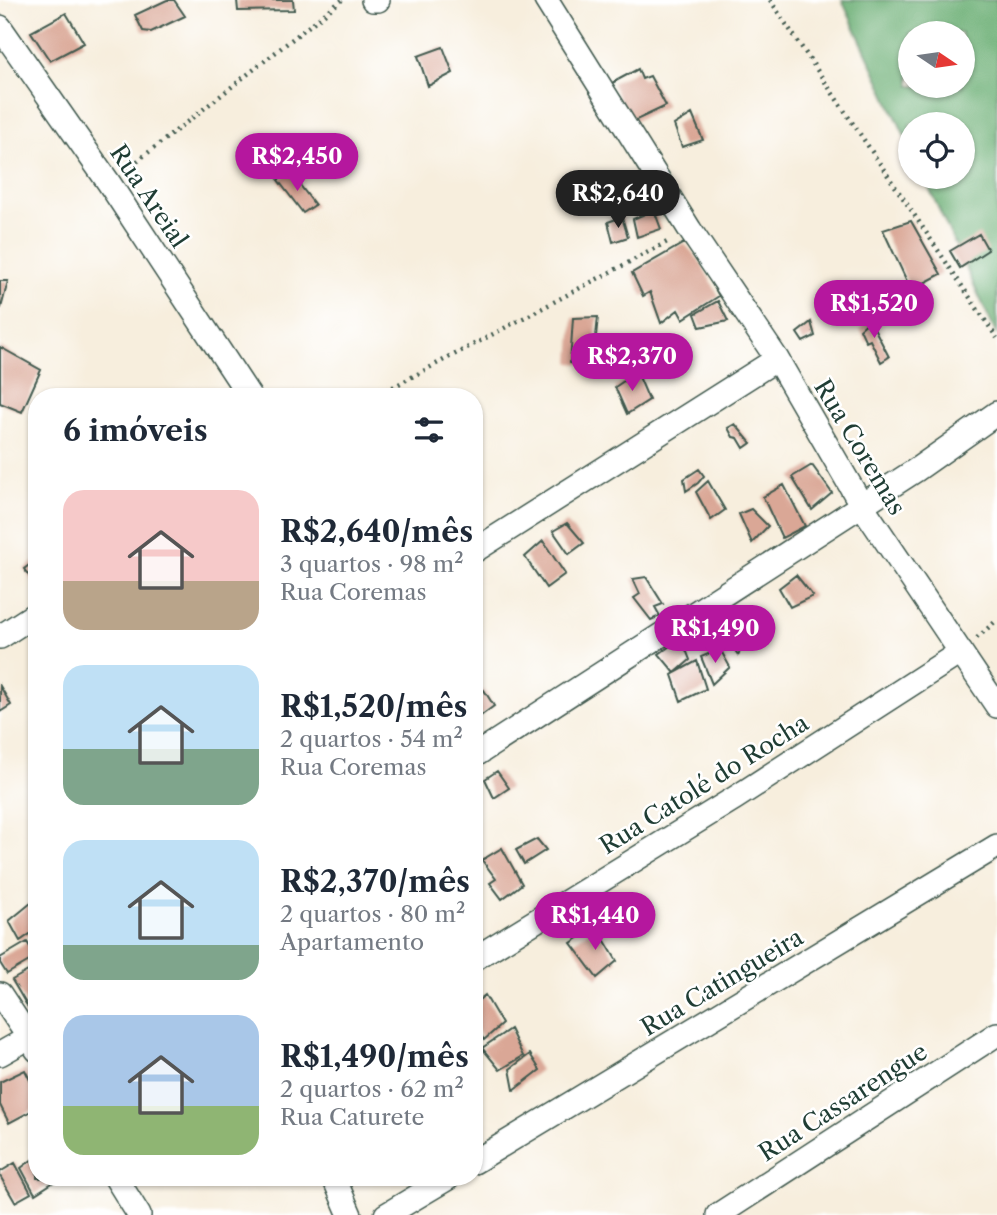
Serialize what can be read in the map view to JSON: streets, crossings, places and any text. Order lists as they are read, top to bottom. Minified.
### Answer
{"streets":{"street":["Rua Areial","Rua Coremas","Rua Catolé do Rocha","Rua Catingueira","Rua Cassarengue"]},"crossings":[["Rua Coremas","Rua Catolé do Rocha"]],"north":"right","page":{"price":["R$2,450","R$2,640","R$1,520","R$2,370","R$1,490","R$1,440"],"heading":"6 imóveis","list":[{"name":"R$2,640/mês","note":"3 quartos · 98 m² · Rua Coremas"},{"name":"R$1,520/mês","note":"2 quartos · 54 m² · Rua Coremas"},{"name":"R$2,370/mês","note":"2 quartos · 80 m² · Apartamento"},{"name":"R$1,490/mês","note":"2 quartos · 62 m² · Rua Caturete"}]}}
